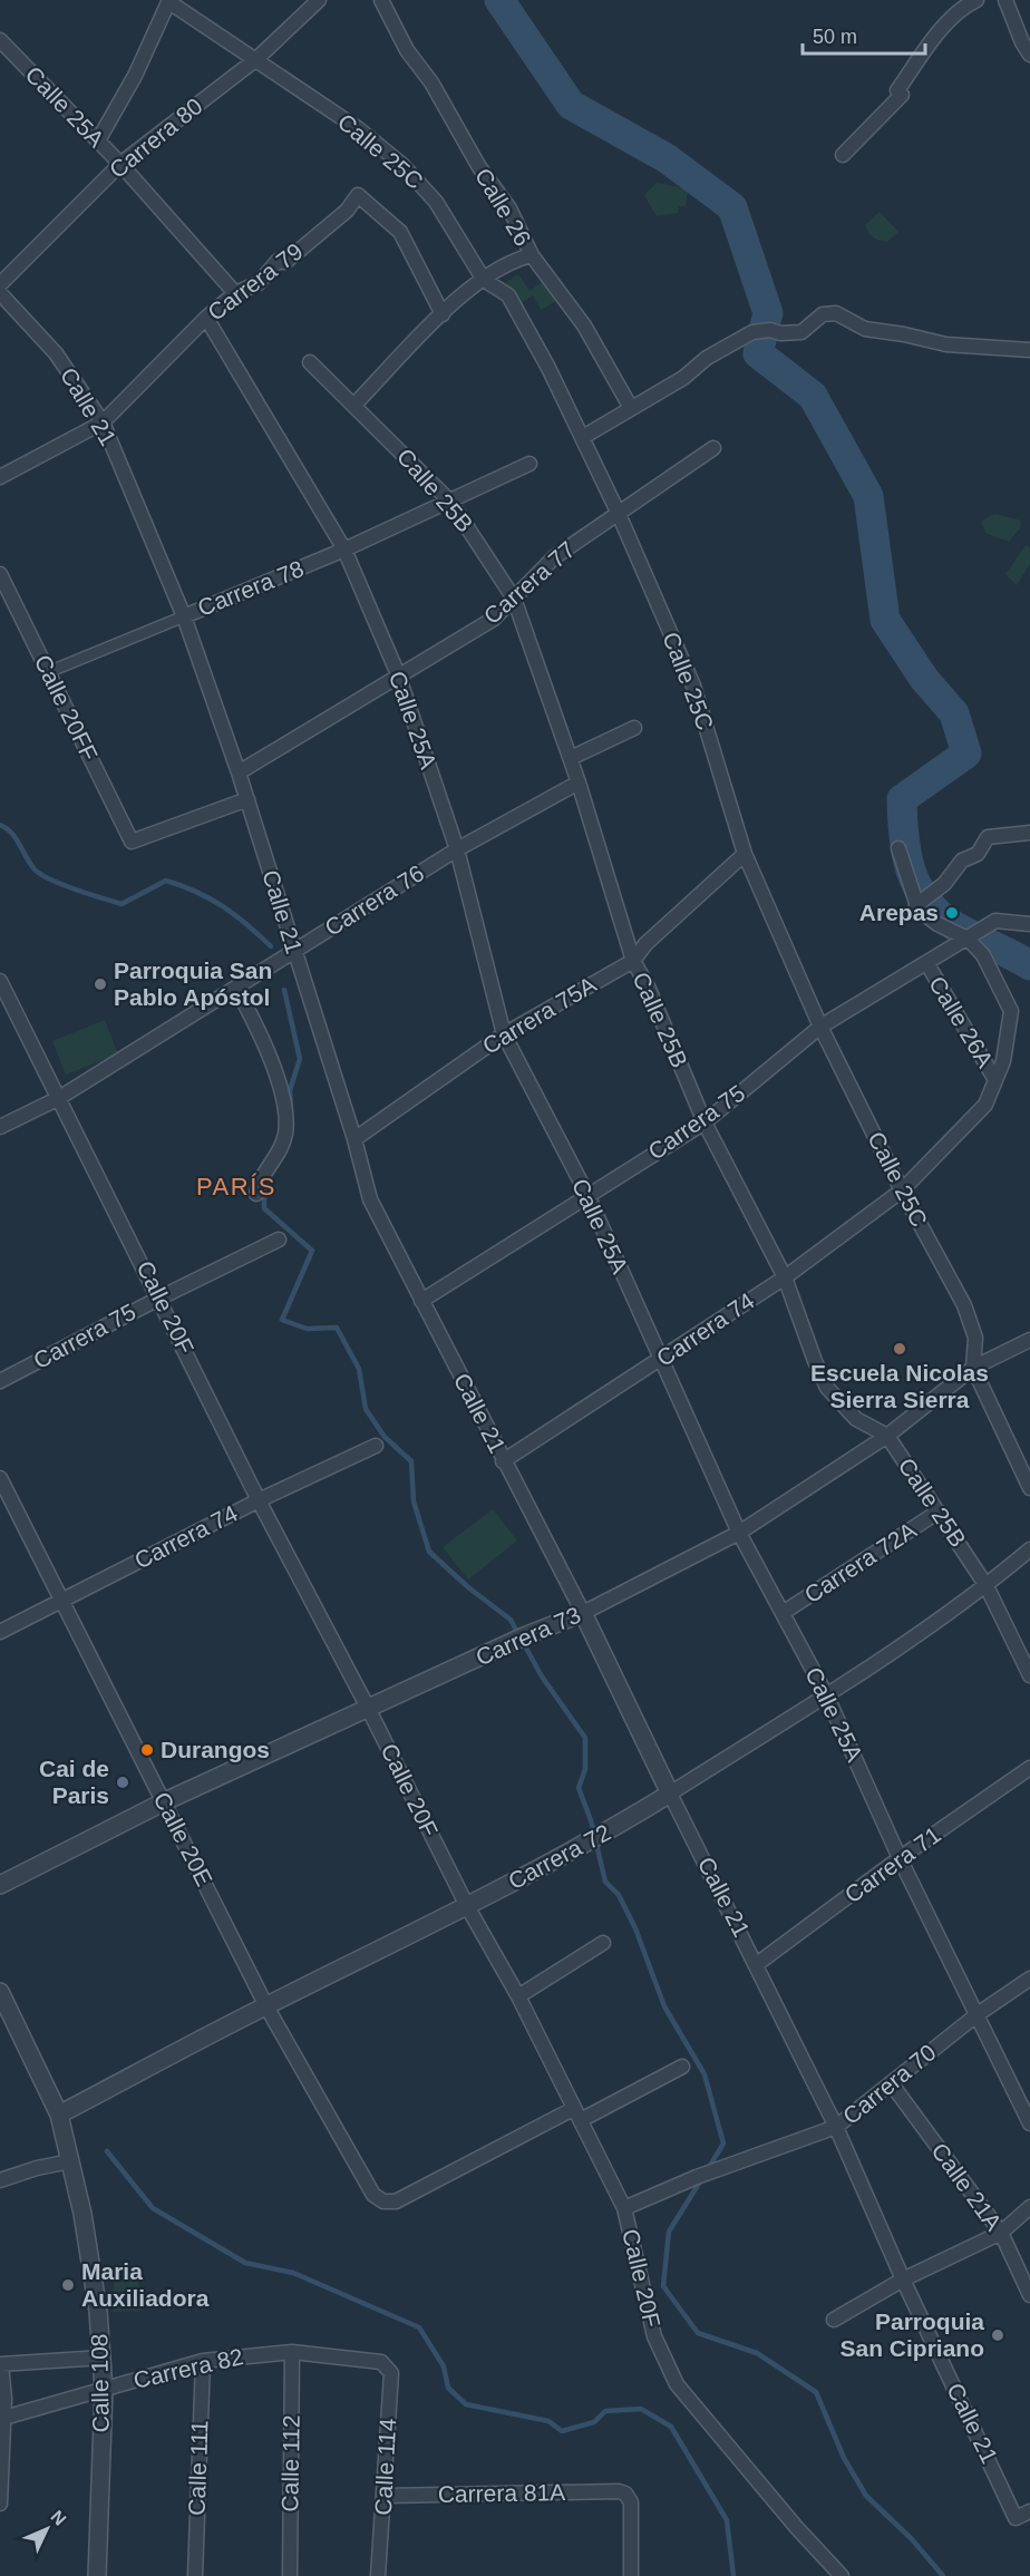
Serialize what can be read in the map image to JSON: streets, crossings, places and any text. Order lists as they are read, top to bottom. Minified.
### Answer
{"streets":{"street":["Calle 25A","Carrera 80","Calle 25C","Calle 26","Carrera 79","Calle 21","Calle 25B","Carrera 77","Carrera 78","Calle 20FF","Carrera 76","Carrera 75A","Calle 26A","Carrera 75","Calle 20F","Carrera 74","Carrera 72A","Carrera 73","Calle 20E","Carrera 72","Carrera 71","Carrera 70","Calle 21A","Carrera 82","Calle 108","Calle 112","Calle 114","Calle 111","Carrera 81A"]},"crossings":[["Calle 25A","Carrera 80"],["Calle 25A","Carrera 79"],["Calle 25A","Carrera 77"],["Calle 25A","Carrera 78"],["Calle 25A","Carrera 76"],["Calle 25A","Carrera 75A"],["Calle 25A","Carrera 75"],["Calle 25A","Carrera 74"],["Calle 25A","Carrera 72A"],["Calle 25A","Carrera 73"],["Calle 25A","Carrera 72"],["Calle 25A","Carrera 71"],["Calle 25A","Carrera 70"],["Carrera 80","Calle 25C"],["Calle 25C","Carrera 77"],["Calle 25C","Carrera 75A"],["Calle 25C","Carrera 75"],["Calle 25C","Carrera 74"],["Calle 25C","Carrera 73"],["Carrera 79","Calle 21"],["Calle 21","Carrera 77"],["Calle 21","Carrera 78"],["Calle 21","Calle 20FF"],["Calle 21","Carrera 76"],["Calle 21","Carrera 75A"],["Calle 21","Carrera 75"],["Calle 21","Carrera 74"],["Calle 21","Carrera 73"],["Calle 21","Carrera 72"],["Calle 21","Carrera 71"],["Calle 21","Carrera 70"],["Calle 25B","Carrera 77"],["Calle 25B","Carrera 78"],["Calle 25B","Carrera 76"],["Calle 25B","Carrera 75A"],["Calle 25B","Carrera 75"],["Calle 25B","Carrera 74"],["Calle 25B","Carrera 72A"],["Calle 25B","Carrera 73"],["Calle 25B","Carrera 72"],["Carrera 78","Calle 20FF"],["Carrera 76","Calle 20F"],["Calle 26A","Carrera 75"],["Calle 26A","Carrera 74"],["Carrera 75","Calle 20F"],["Carrera 75","Carrera 74"],["Calle 20F","Carrera 74"],["Calle 20F","Carrera 73"],["Calle 20F","Calle 20E"],["Calle 20F","Carrera 72"],["Calle 20F","Carrera 70"],["Carrera 74","Calle 20E"],["Carrera 73","Calle 20E"],["Calle 20E","Carrera 72"],["Carrera 72","Calle 108"],["Carrera 70","Calle 21A"],["Carrera 82","Calle 108"],["Carrera 82","Calle 112"],["Carrera 82","Calle 114"],["Carrera 82","Calle 111"],["Calle 114","Carrera 81A"]],"districts":["PARÍS"],"places":["Arepas","Parroquia San Pablo Apóstol","Escuela Nicolas Sierra Sierra","Durangos","Cai de Paris","Maria Auxiliadora","Parroquia San Cipriano"],"scale_bar":"50 m","north":"top right"}
